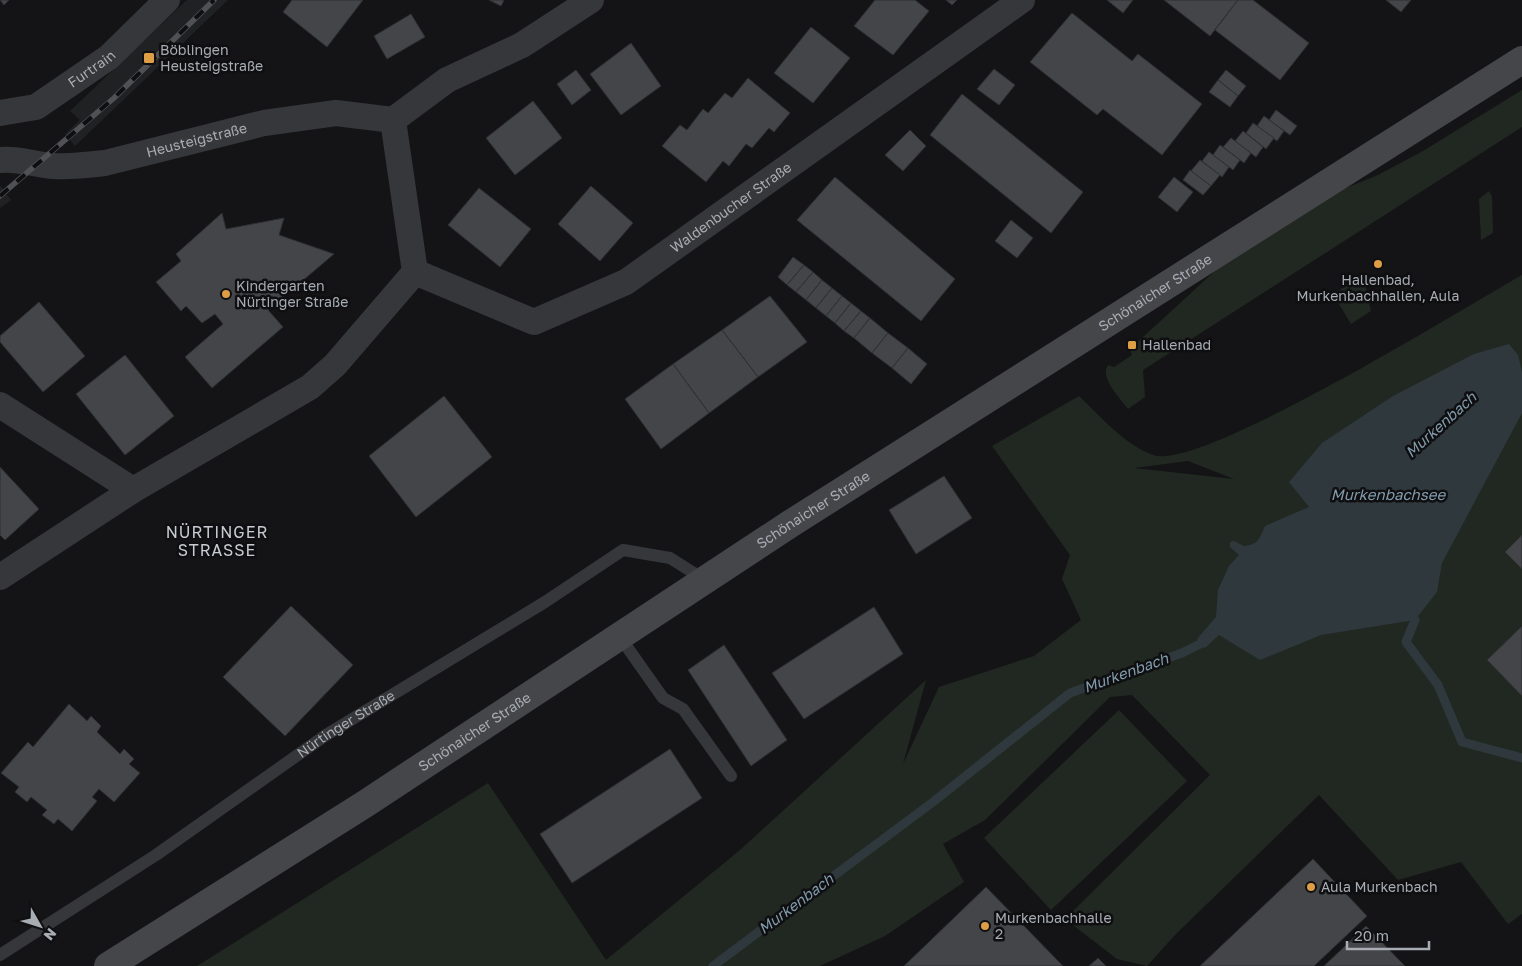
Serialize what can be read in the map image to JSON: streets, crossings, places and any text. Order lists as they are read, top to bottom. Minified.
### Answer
{"streets":{"main road":["Schönaicher Straße"],"street":["Furtrain","Heusteigstraße","Waldenbucher Straße"],"lane":["Nürtinger Straße"]},"crossings":[["Schönaicher Straße","Nürtinger Straße"]],"districts":["NÜRTINGER STRASSE"],"water":["Murkenbach","Murkenbachsee"],"places":{"transit":["Böblingen Heusteigstraße","Hallenbad"],"other":["Hallenbad, Murkenbachhallen, Aula","Kindergarten Nürtinger Straße","Aula Murkenbach","Murkenbachhalle 2"]},"scale_bar":"20 m","north":"bottom right"}
